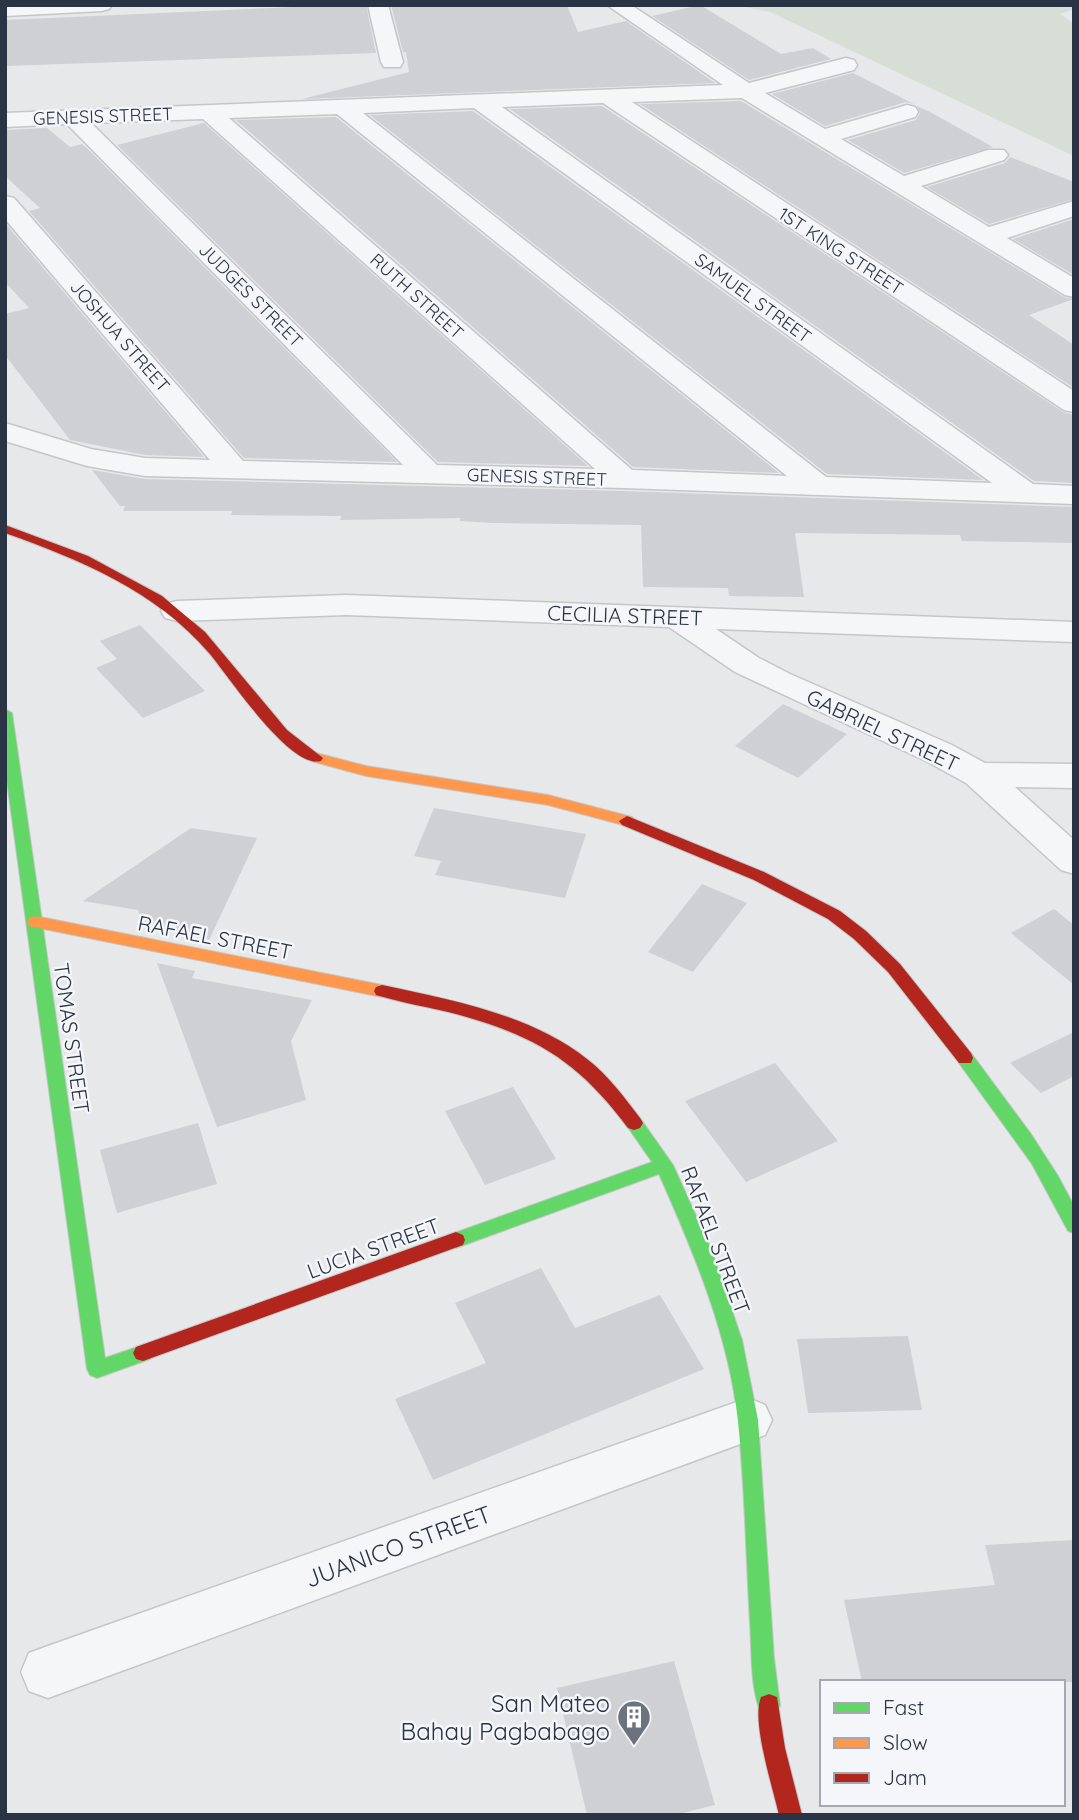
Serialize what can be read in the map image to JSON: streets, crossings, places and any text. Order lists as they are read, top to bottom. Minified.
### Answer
{"streets":{"street":["GENESIS STREET","1ST KING STREET","JUDGES STREET","RUTH STREET","SAMUEL STREET","JOSHUA STREET","CECILIA STREET","GABRIEL STREET","RAFAEL STREET","TOMAS STREET","LUCIA STREET","JUANICO STREET"]},"crossings":[["GENESIS STREET","1ST KING STREET"],["GENESIS STREET","JUDGES STREET"],["GENESIS STREET","RUTH STREET"],["GENESIS STREET","SAMUEL STREET"],["GENESIS STREET","JOSHUA STREET"],["CECILIA STREET","GABRIEL STREET"],["RAFAEL STREET","TOMAS STREET"],["RAFAEL STREET","LUCIA STREET"],["RAFAEL STREET","JUANICO STREET"],["TOMAS STREET","LUCIA STREET"]],"places":{"building":["San Mateo Bahay Pagbabago"]},"legend":["Fast","Slow","Jam"]}
